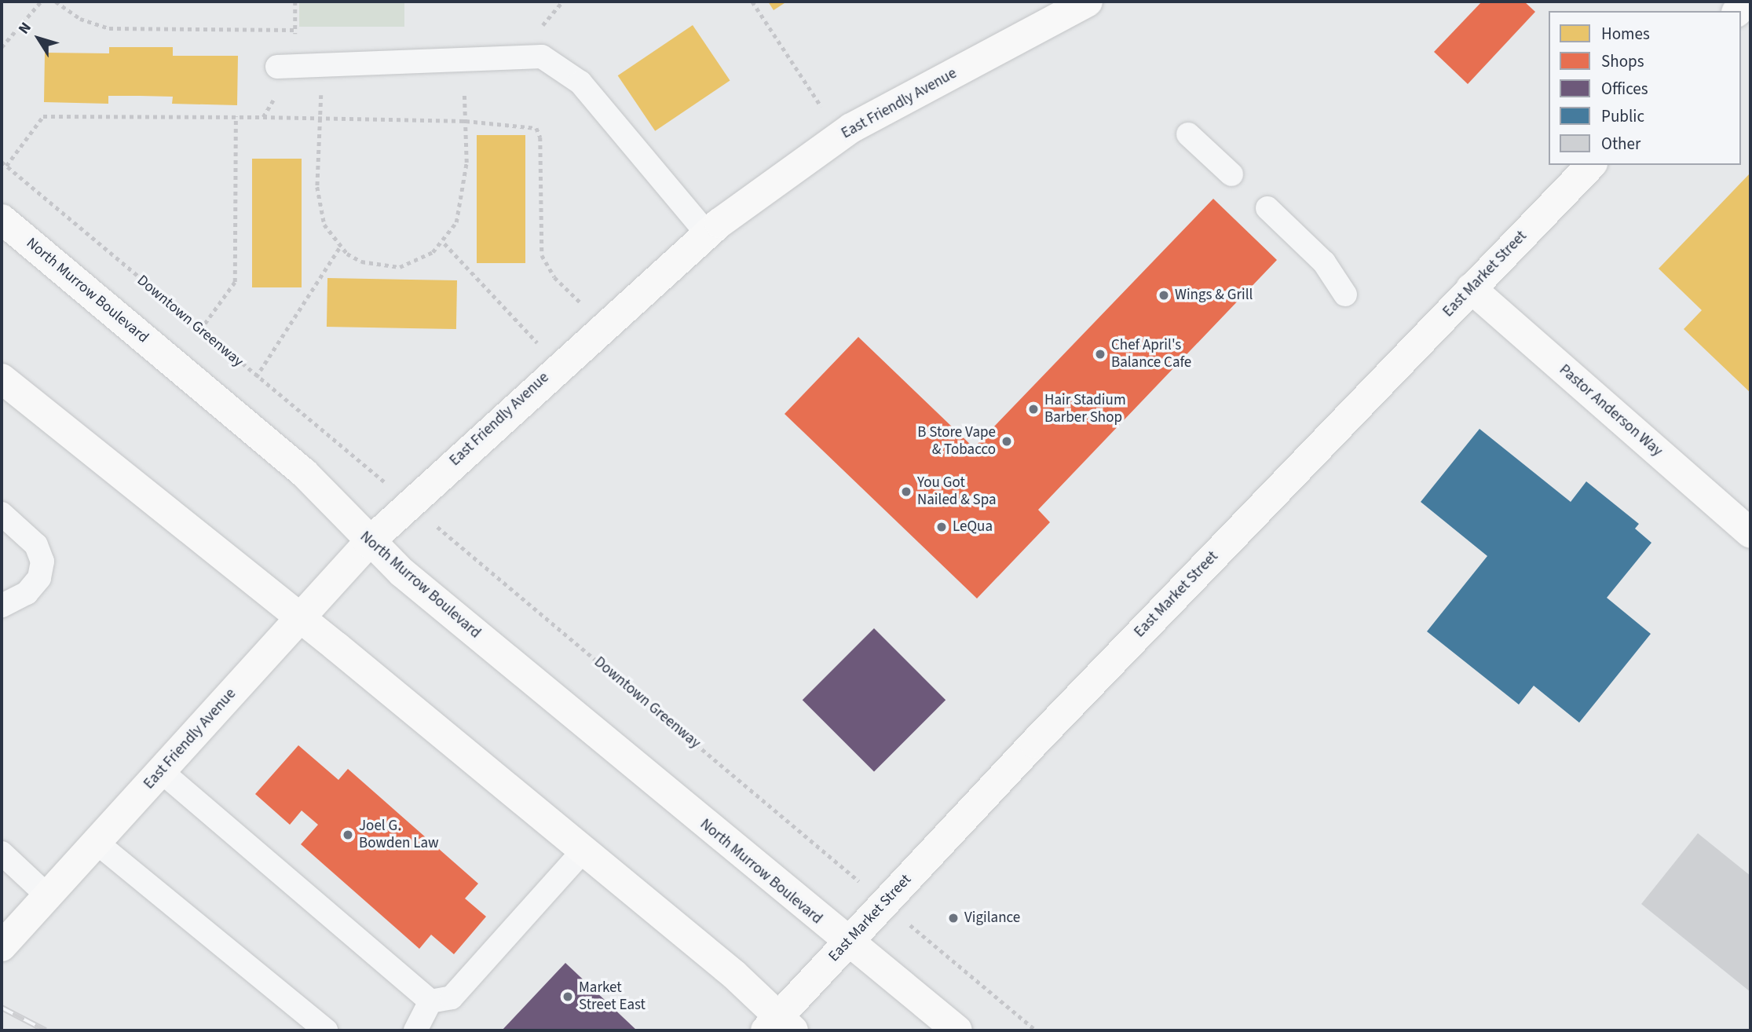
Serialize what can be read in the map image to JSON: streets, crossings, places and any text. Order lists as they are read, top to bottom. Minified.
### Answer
{"streets":{"main road":["East Friendly Avenue","East Market Street","North Murrow Boulevard","Pastor Anderson Way"],"path":["Downtown Greenway"]},"crossings":[["East Friendly Avenue","North Murrow Boulevard"],["East Market Street","North Murrow Boulevard"],["East Market Street","Pastor Anderson Way"]],"places":["Wings & Grill","Chef April's Balance Cafe","Hair Stadium Barber Shop","B Store Vape & Tobacco","You Got Nailed & Spa","LeQua","Joel G. Bowden Law","Vigilance","Market Street East"],"legend":["Homes","Shops","Offices","Public","Other"],"north":"top left"}
